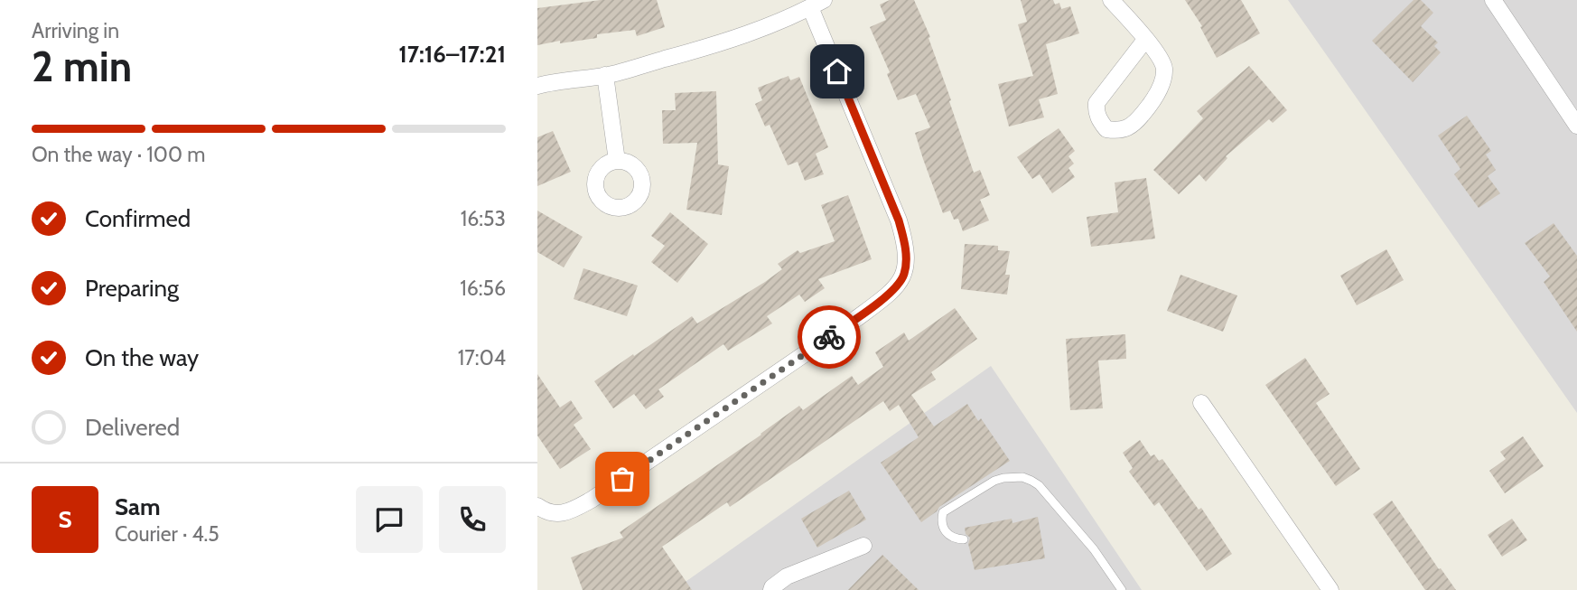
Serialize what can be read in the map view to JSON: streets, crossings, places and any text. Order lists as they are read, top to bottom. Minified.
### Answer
{"page":{"heading":["2 min","Arriving in","17:16–17:21"],"panel":["Sam","Courier · 4.5"],"bar":"On the way · 100 m","list":[["Confirmed","16:53"],["Preparing","16:56"],["On the way","17:04"],"Delivered"],"round":"S"}}
